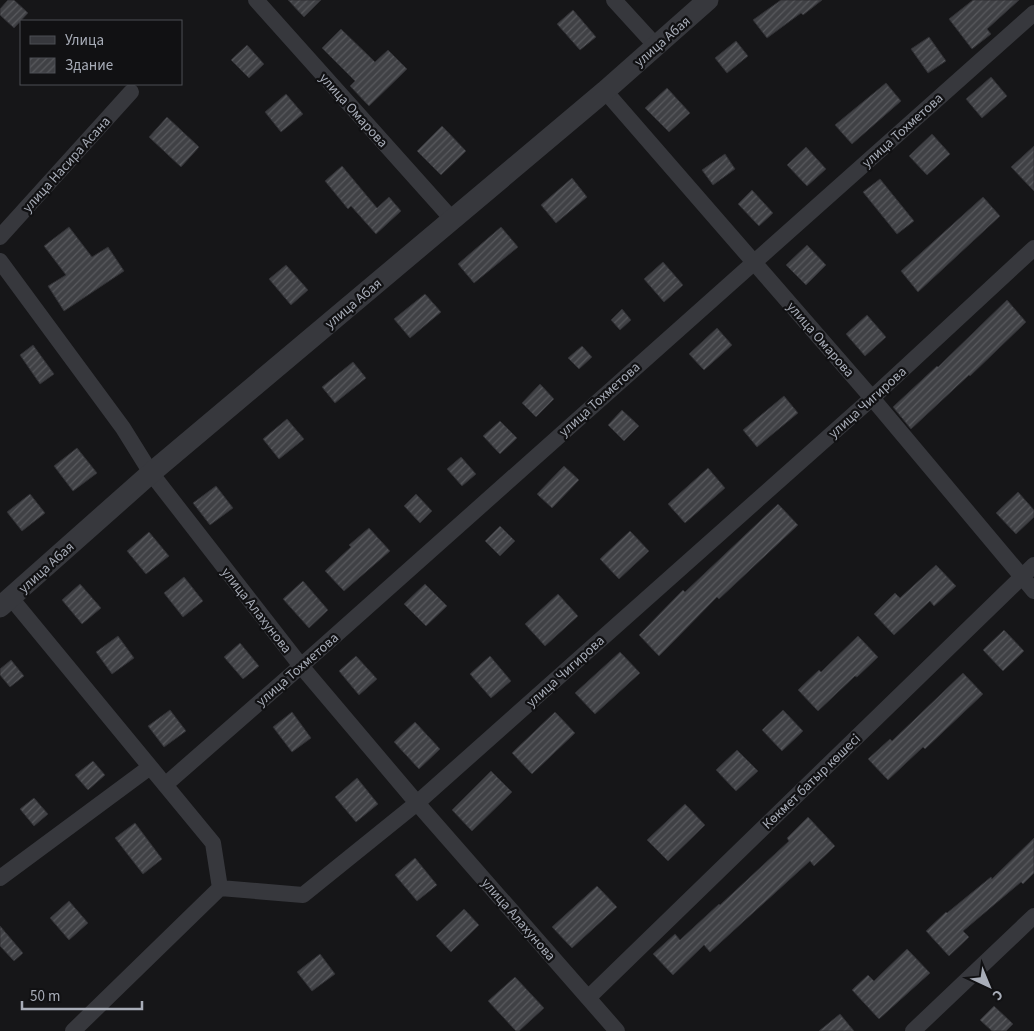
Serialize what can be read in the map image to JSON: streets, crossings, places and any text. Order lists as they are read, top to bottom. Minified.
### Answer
{"streets":{"street":["улица Абая","улица Омарова","улица Тохметова","улица Насира Асана","улица Чигирова","улица Алахунова","Көкмет батыр көшесі"]},"crossings":[["улица Абая","улица Омарова"],["улица Абая","улица Алахунова"],["улица Омарова","улица Тохметова"],["улица Омарова","улица Чигирова"],["улица Омарова","Көкмет батыр көшесі"],["улица Тохметова","улица Алахунова"],["улица Чигирова","улица Алахунова"],["улица Алахунова","Көкмет батыр көшесі"]],"legend":["Улица","Здание"],"scale_bar":"50 m","north":"bottom right"}
